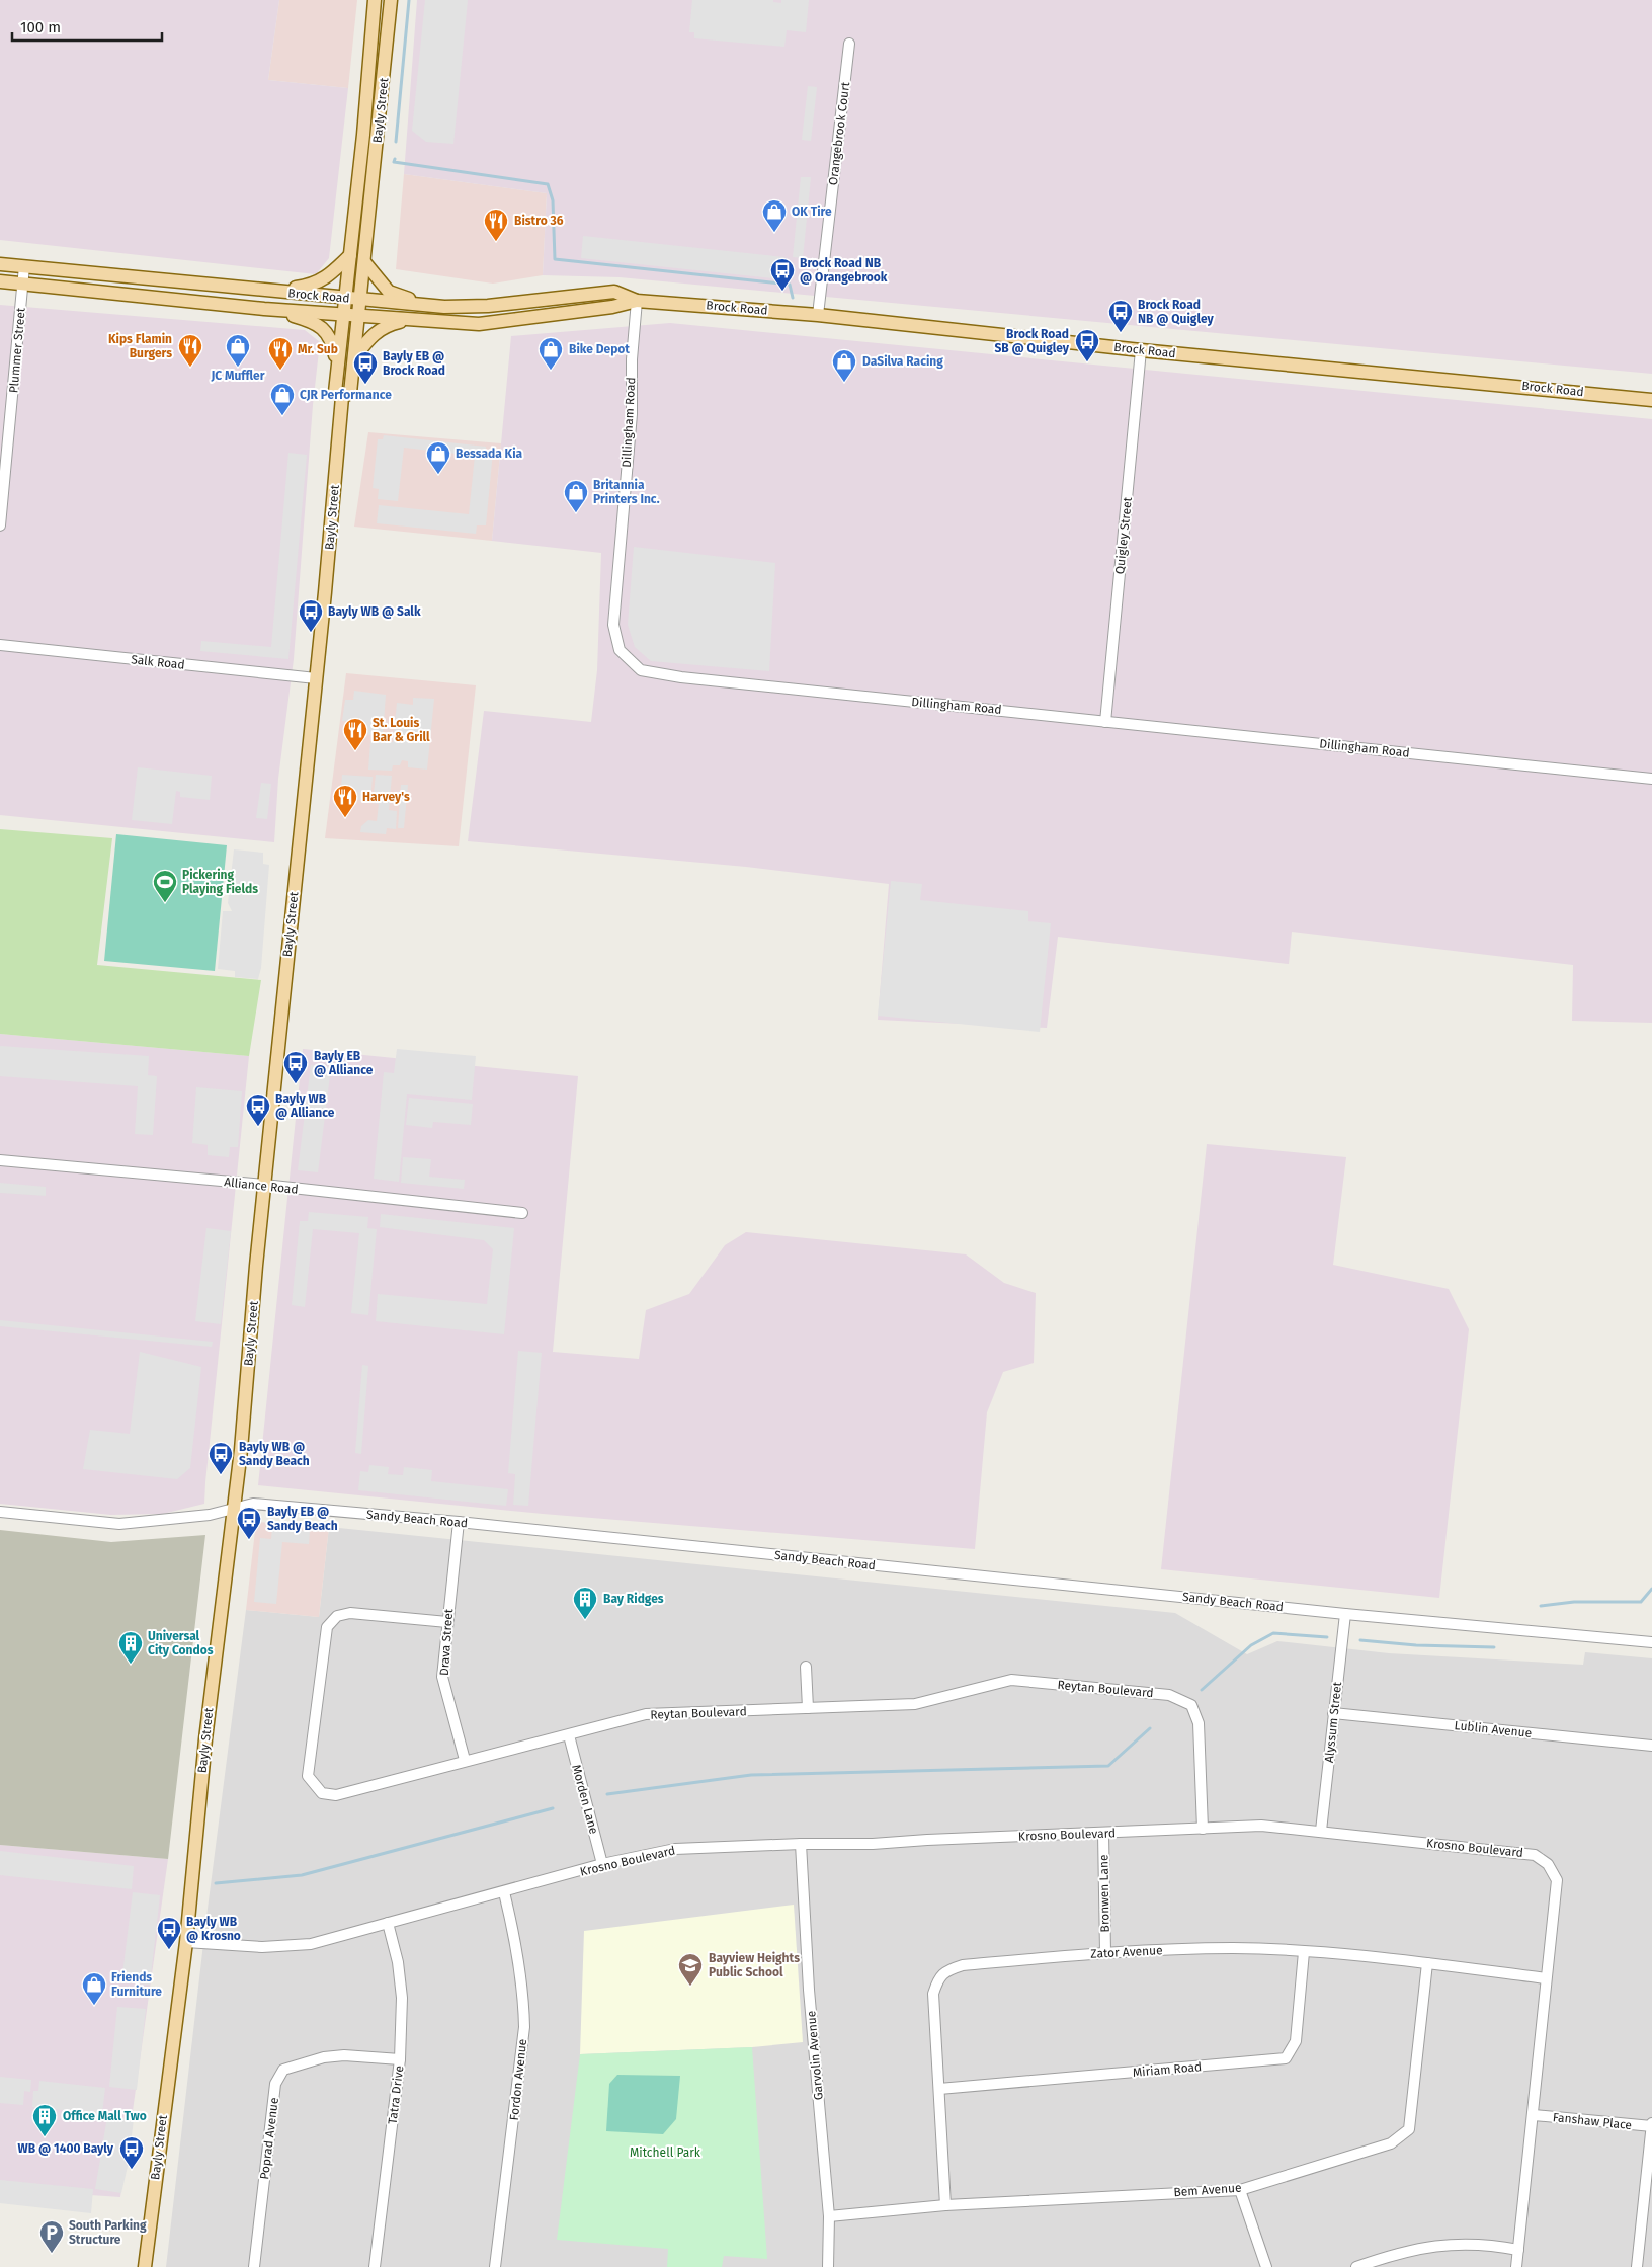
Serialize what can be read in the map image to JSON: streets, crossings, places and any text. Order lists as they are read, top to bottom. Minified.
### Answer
{"streets":{"main road":["Bayly Street","Brock Road"],"street":["Orangebrook Court","Plummer Street","Dillingham Road","Quigley Street","Salk Road","Alliance Road","Sandy Beach Road","Drava Street","Reytan Boulevard","Alyssum Street","Lublin Avenue","Morden Lane","Krosno Boulevard","Bronwen Lane","Zator Avenue","Garvolin Avenue","Miriam Road","Fordon Avenue","Tatra Drive","Fanshaw Place","Poprad Avenue","Bem Avenue"]},"crossings":[["Bayly Street","Brock Road"],["Bayly Street","Salk Road"],["Bayly Street","Alliance Road"],["Bayly Street","Sandy Beach Road"],["Bayly Street","Krosno Boulevard"],["Orangebrook Court","Brock Road"],["Brock Road","Plummer Street"],["Brock Road","Dillingham Road"],["Brock Road","Quigley Street"],["Dillingham Road","Quigley Street"],["Sandy Beach Road","Drava Street"],["Sandy Beach Road","Alyssum Street"],["Drava Street","Reytan Boulevard"],["Reytan Boulevard","Morden Lane"],["Reytan Boulevard","Krosno Boulevard"],["Alyssum Street","Lublin Avenue"],["Alyssum Street","Krosno Boulevard"],["Morden Lane","Krosno Boulevard"],["Krosno Boulevard","Bronwen Lane"],["Krosno Boulevard","Zator Avenue"],["Krosno Boulevard","Garvolin Avenue"],["Krosno Boulevard","Fordon Avenue"],["Krosno Boulevard","Tatra Drive"],["Krosno Boulevard","Fanshaw Place"],["Bronwen Lane","Zator Avenue"],["Zator Avenue","Miriam Road"],["Zator Avenue","Bem Avenue"],["Garvolin Avenue","Bem Avenue"],["Tatra Drive","Poprad Avenue"]],"parks":["Mitchell Park"],"places":{"shop":["OK Tire","JC Muffler","Bike Depot","DaSilva Racing","CJR Performance","Bessada Kia","Britannia Printers Inc.","Friends Furniture"],"restaurant":["Bistro 36","Kips Flamin Burgers","Mr. Sub","St. Louis Bar & Grill","Harvey's"],"bus stop":["Brock Road NB @ Orangebrook","Brock Road NB @ Quigley","Brock Road SB @ Quigley","Bayly EB @ Brock Road","Bayly WB @ Salk","Bayly EB @ Alliance","Bayly WB @ Alliance","Bayly WB @ Sandy Beach","Bayly EB @ Sandy Beach","Bayly WB @ Krosno","WB @ 1400 Bayly"],"sports":["Pickering Playing Fields"],"building":["Bay Ridges","Universal City Condos","Office Mall Two"],"school or university":["Bayview Heights Public School"],"parking":["South Parking Structure"]},"scale_bar":"100 m"}
